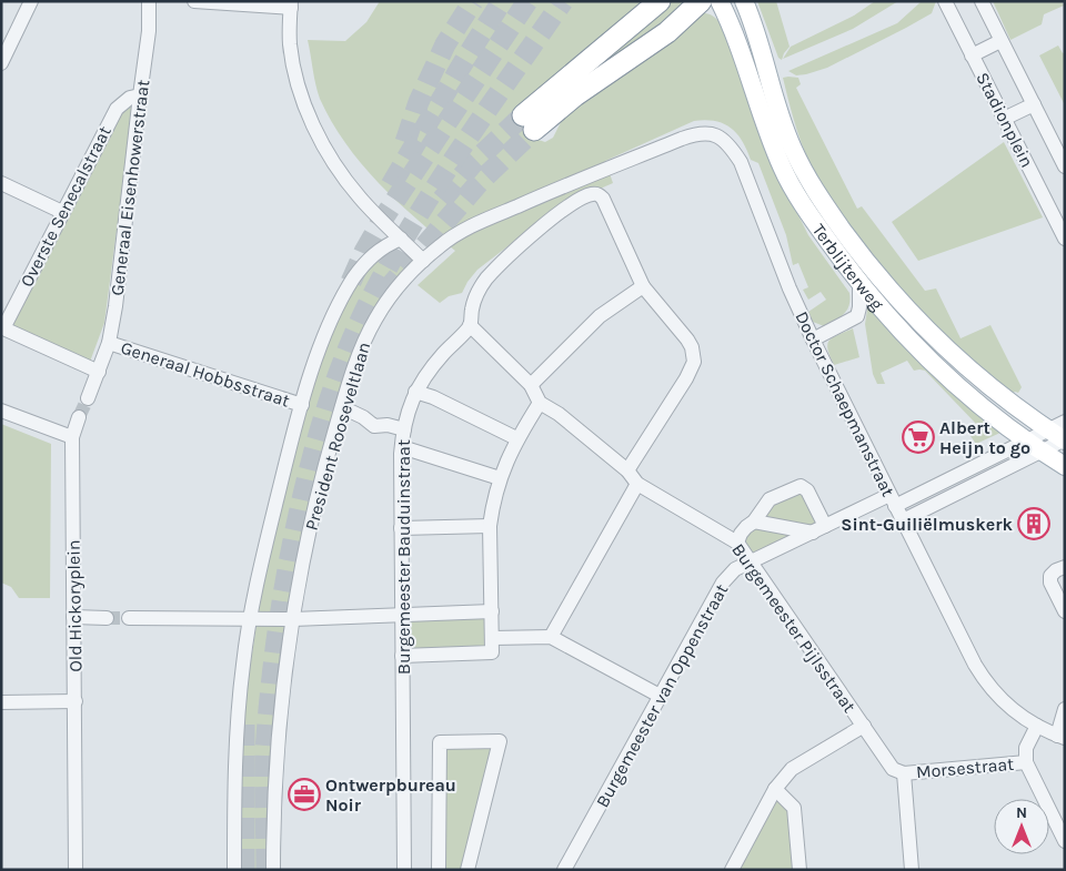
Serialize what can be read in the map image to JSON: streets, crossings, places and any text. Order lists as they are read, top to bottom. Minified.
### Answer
{"streets":{"main road":["Terblijterweg"],"street":["Stadionplein","Generaal Eisenhowerstraat","Overste Senecalstraat","Generaal Hobbsstraat","Doctor Schaepmanstraat","President Rooseveltlaan","Burgemeester Bauduinstraat","Old Hickoryplein","Burgemeester Pijlsstraat","Burgemeester van Oppenstraat","Morsestraat"]},"crossings":[["Generaal Eisenhowerstraat","Overste Senecalstraat"],["Generaal Eisenhowerstraat","Generaal Hobbsstraat"],["Terblijterweg","Burgemeester van Oppenstraat"],["Doctor Schaepmanstraat","President Rooseveltlaan"],["Doctor Schaepmanstraat","Burgemeester van Oppenstraat"],["Burgemeester Pijlsstraat","Burgemeester van Oppenstraat"],["Burgemeester Pijlsstraat","Morsestraat"]],"places":{"supermarket":["Albert Heijn to go"],"building":["Sint-Guiliëlmuskerk"],"office":["Ontwerpbureau Noir"]},"north":"top"}
